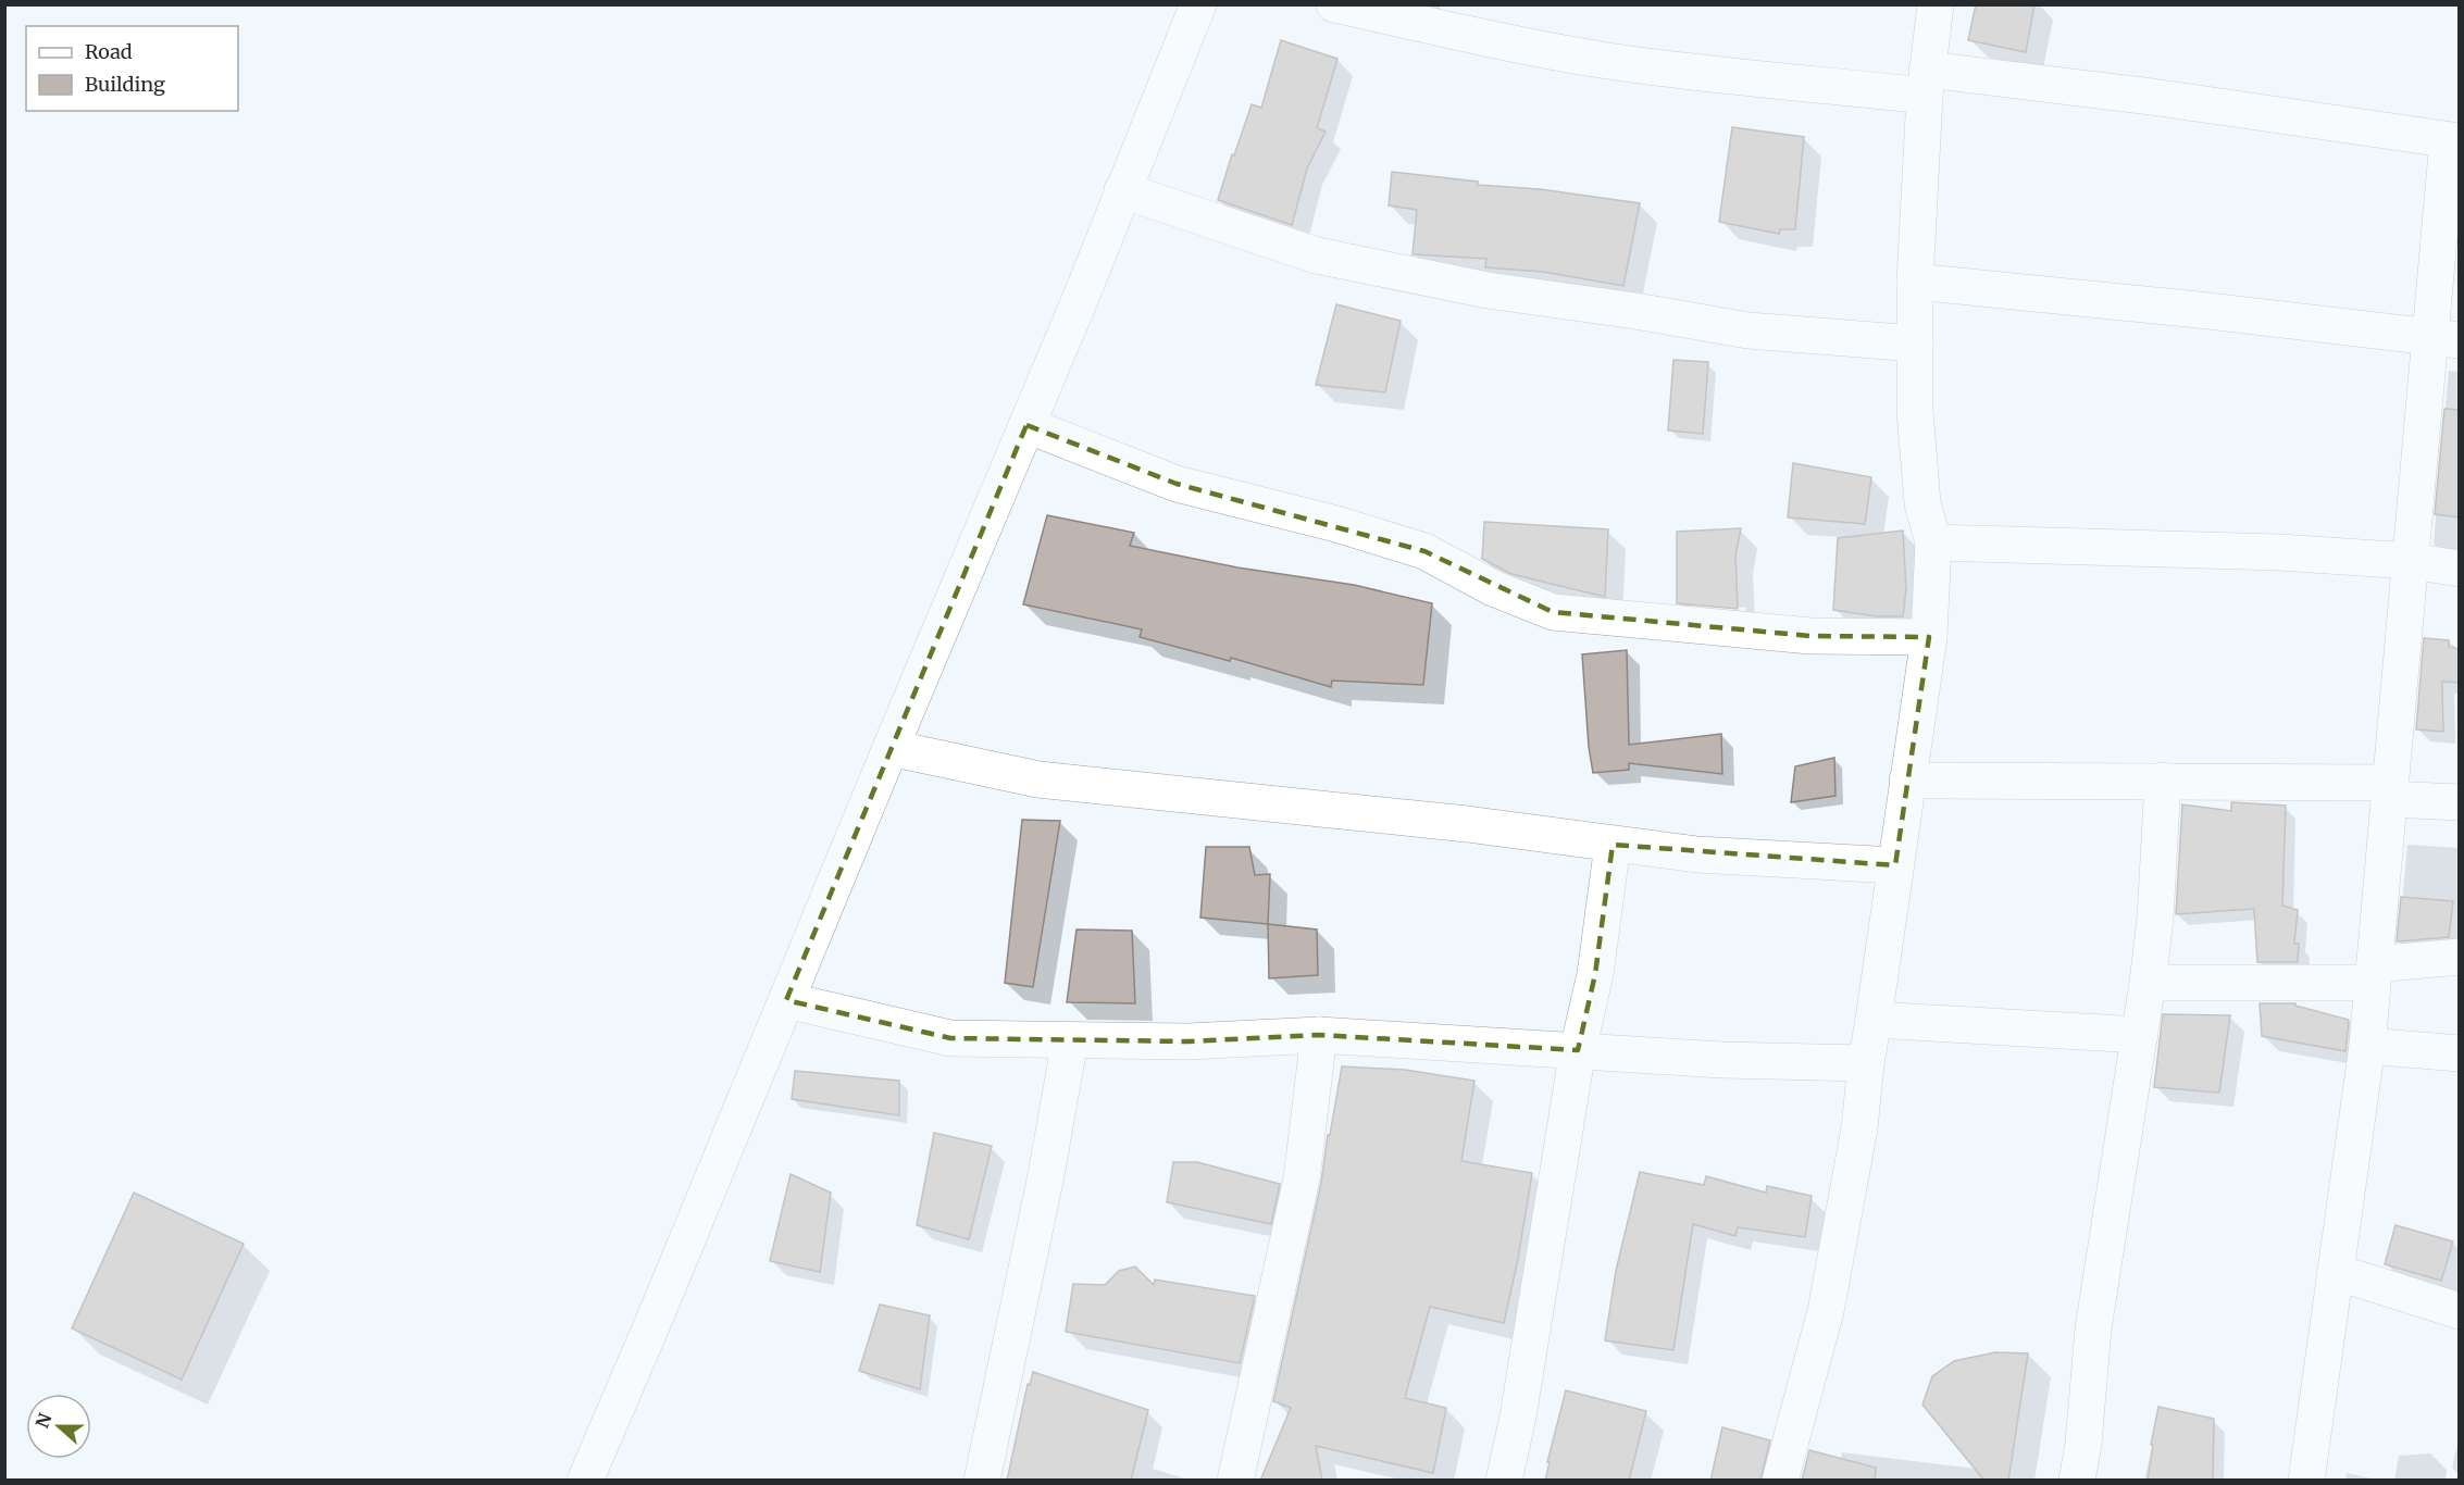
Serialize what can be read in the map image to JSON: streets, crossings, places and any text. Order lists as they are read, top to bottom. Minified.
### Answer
{"legend":["Road","Building"],"north":"left"}
